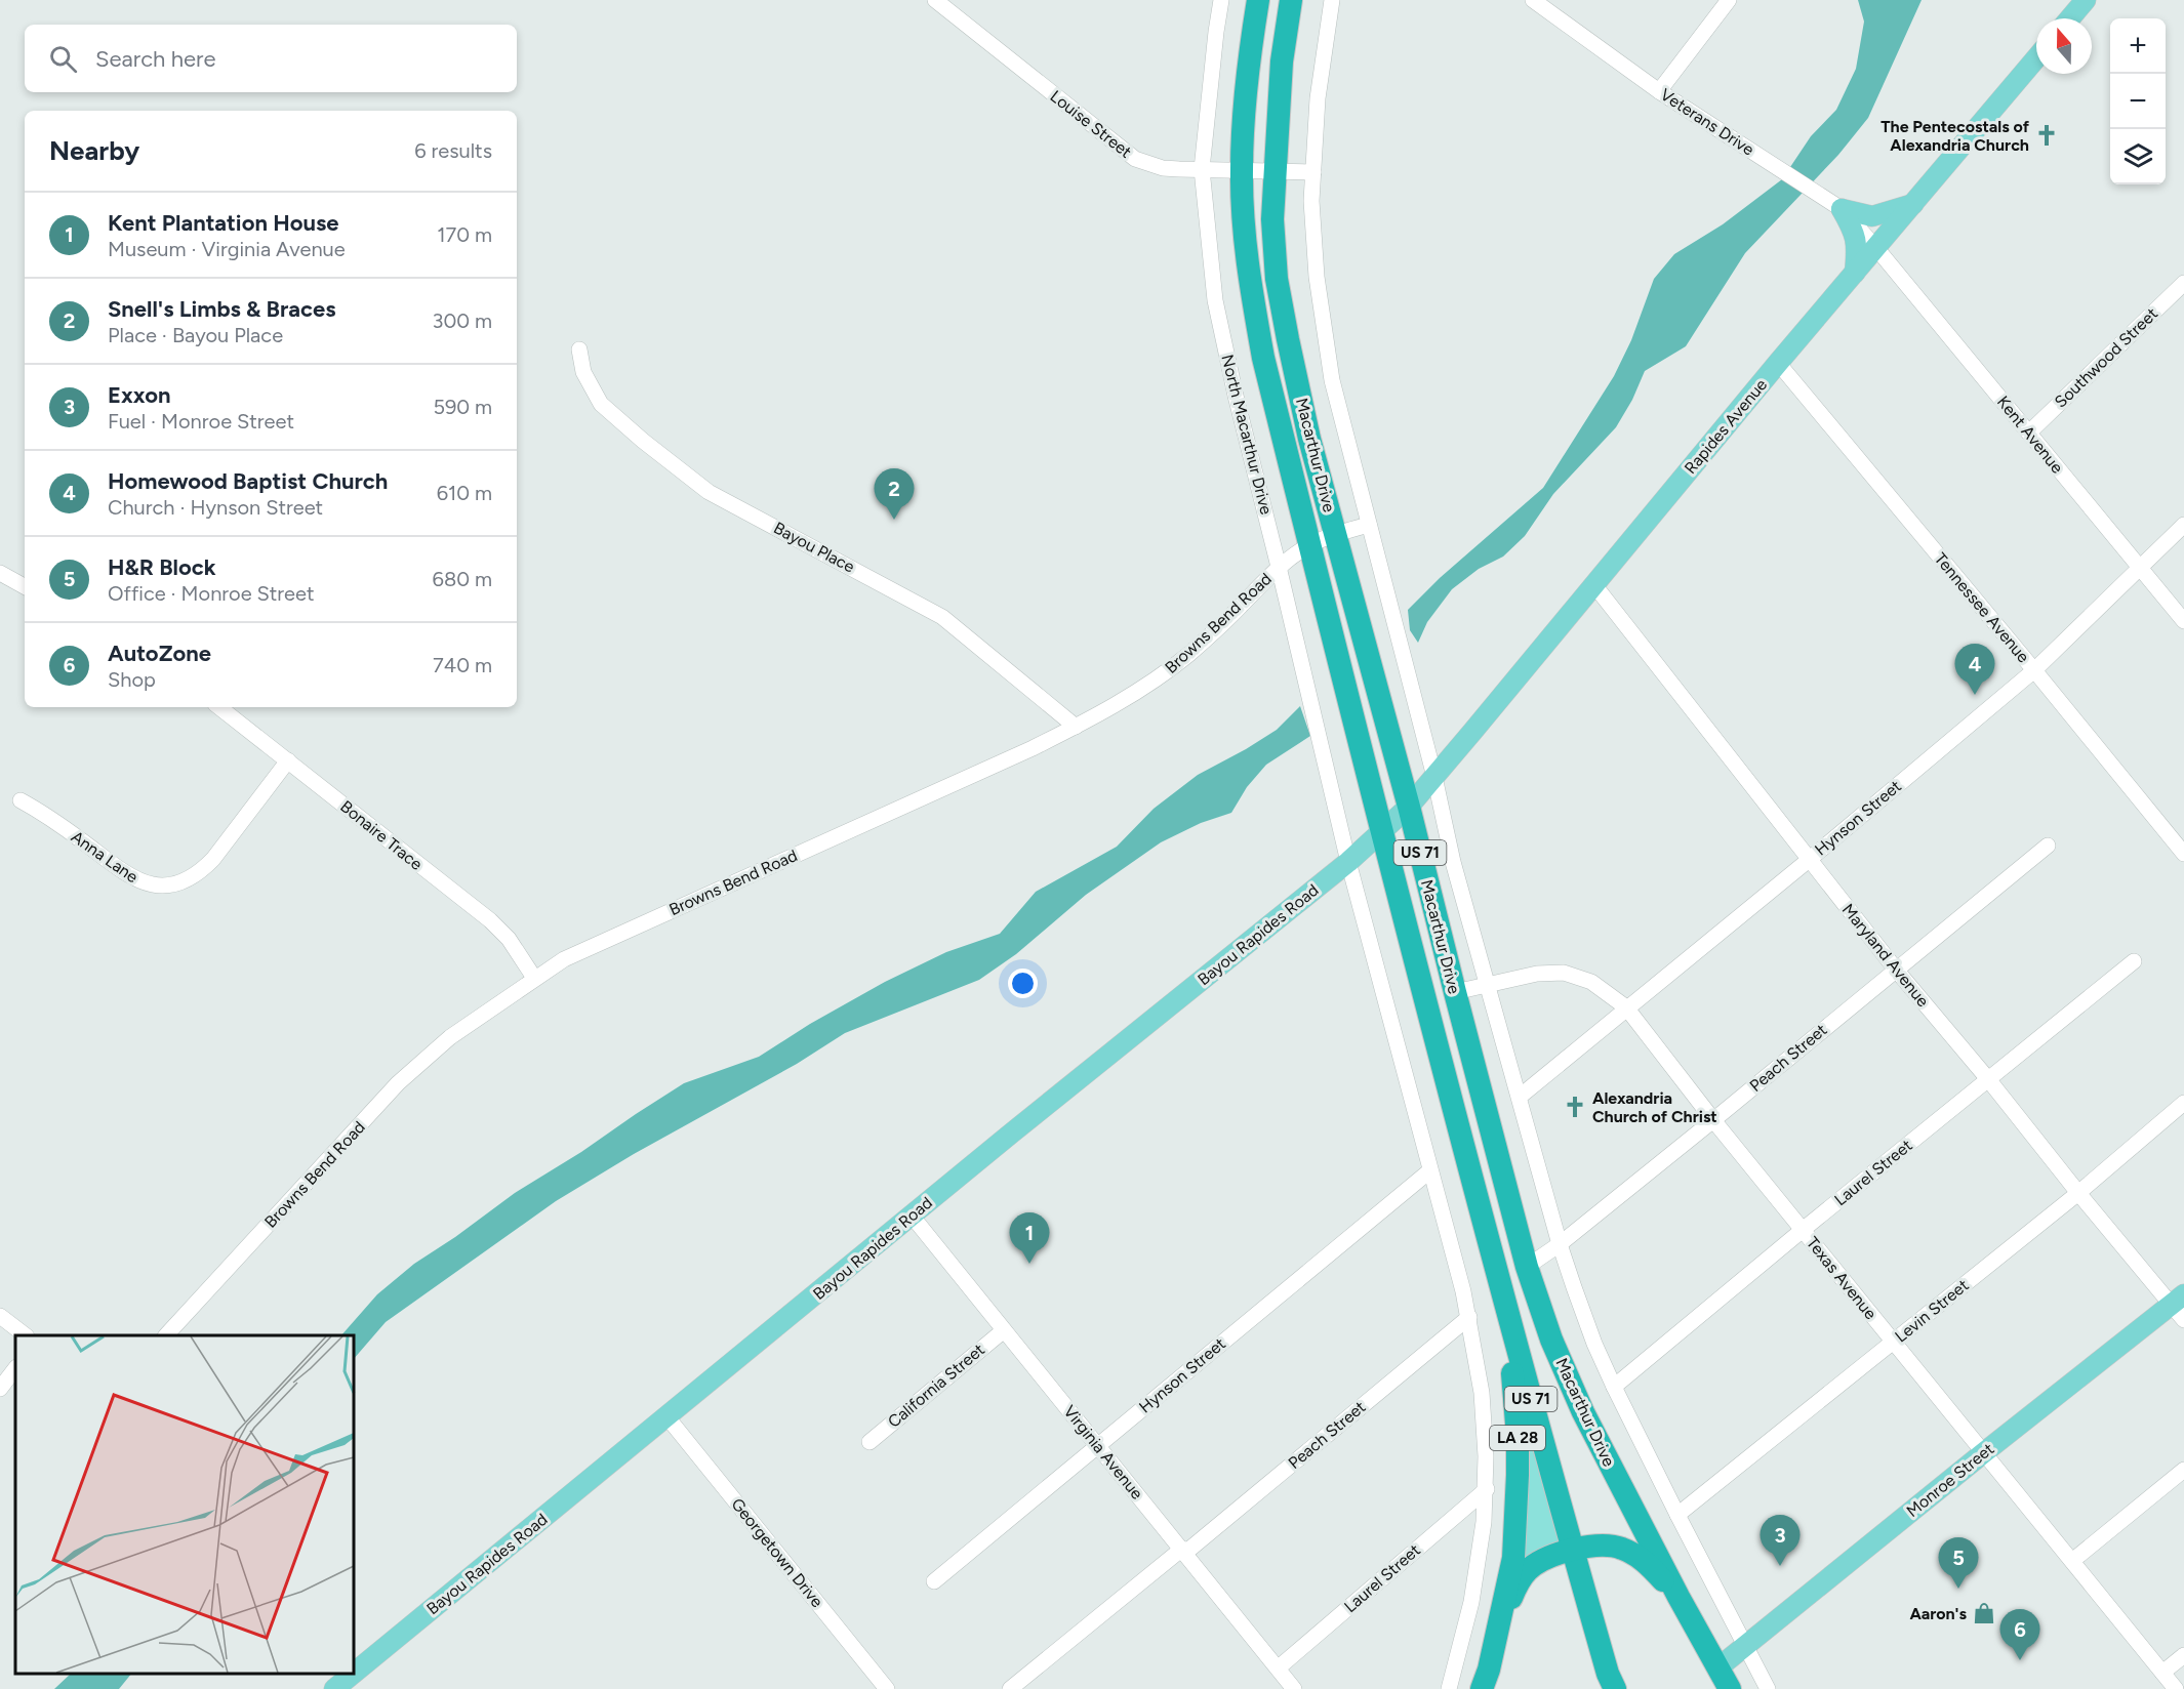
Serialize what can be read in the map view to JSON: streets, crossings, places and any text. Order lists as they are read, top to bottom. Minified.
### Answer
{"streets":{"highway":["Macarthur Drive","US 71","LA 28"],"main road":["Rapides Avenue","Bayou Rapides Road","Monroe Street"],"street":["Veterans Drive","Louise Street","Southwood Street","North Macarthur Drive","Kent Avenue","Bayou Place","Tennessee Avenue","Browns Bend Road","Hynson Street","Bonaire Trace","Anna Lane","Maryland Avenue","Peach Street","Laurel Street","Texas Avenue","Levin Street","California Street","Virginia Avenue","Georgetown Drive"]},"crossings":[["Veterans Drive","Rapides Avenue"],["Veterans Drive","Kent Avenue"],["Louise Street","North Macarthur Drive"],["Louise Street","Macarthur Drive"],["Southwood Street","Kent Avenue"],["Rapides Avenue","Kent Avenue"],["Rapides Avenue","Macarthur Drive"],["Rapides Avenue","Tennessee Avenue"],["Rapides Avenue","Bayou Rapides Road"],["Rapides Avenue","Maryland Avenue"],["North Macarthur Drive","Browns Bend Road"],["North Macarthur Drive","Bayou Rapides Road"],["Kent Avenue","Hynson Street"],["Macarthur Drive","Browns Bend Road"],["Macarthur Drive","Hynson Street"],["Macarthur Drive","Bayou Rapides Road"],["Macarthur Drive","Peach Street"],["Macarthur Drive","Laurel Street"],["Macarthur Drive","Texas Avenue"],["Macarthur Drive","Levin Street"],["Macarthur Drive","LA 28"],["Macarthur Drive","Monroe Street"],["Bayou Place","Browns Bend Road"],["Tennessee Avenue","Hynson Street"],["Browns Bend Road","Bonaire Trace"],["Hynson Street","Maryland Avenue"],["Hynson Street","Texas Avenue"],["Hynson Street","Virginia Avenue"],["Bonaire Trace","Anna Lane"],["Bayou Rapides Road","Virginia Avenue"],["Bayou Rapides Road","Georgetown Drive"],["Maryland Avenue","Peach Street"],["Maryland Avenue","Laurel Street"],["Maryland Avenue","Levin Street"],["Maryland Avenue","Monroe Street"],["Peach Street","Texas Avenue"],["Peach Street","Virginia Avenue"],["Laurel Street","Texas Avenue"],["Laurel Street","Virginia Avenue"],["Texas Avenue","Levin Street"],["Texas Avenue","Monroe Street"],["California Street","Virginia Avenue"]],"places":{"church":["The Pentecostals of Alexandria Church","Alexandria Church of Christ"],"shop":["Aaron's"]},"north":"top","page":{"map_buttons":["+","−"],"search":"Search here","heading":["Nearby","6 results"],"list":[{"mark":"1","name":"Kent Plantation House","note":"Museum · Virginia Avenue","value":"170 m"},{"mark":"2","name":"Snell's Limbs & Braces","note":"Place · Bayou Place","value":"300 m"},{"mark":"3","name":"Exxon","note":"Fuel · Monroe Street","value":"590 m"},{"mark":"4","name":"Homewood Baptist Church","note":"Church · Hynson Street","value":"610 m"},{"mark":"5","name":"H&R Block","note":"Office · Monroe Street","value":"680 m"},{"mark":"6","name":"AutoZone","note":"Shop","value":"740 m"}],"pins":["2","4","1","3","5","6"]}}
